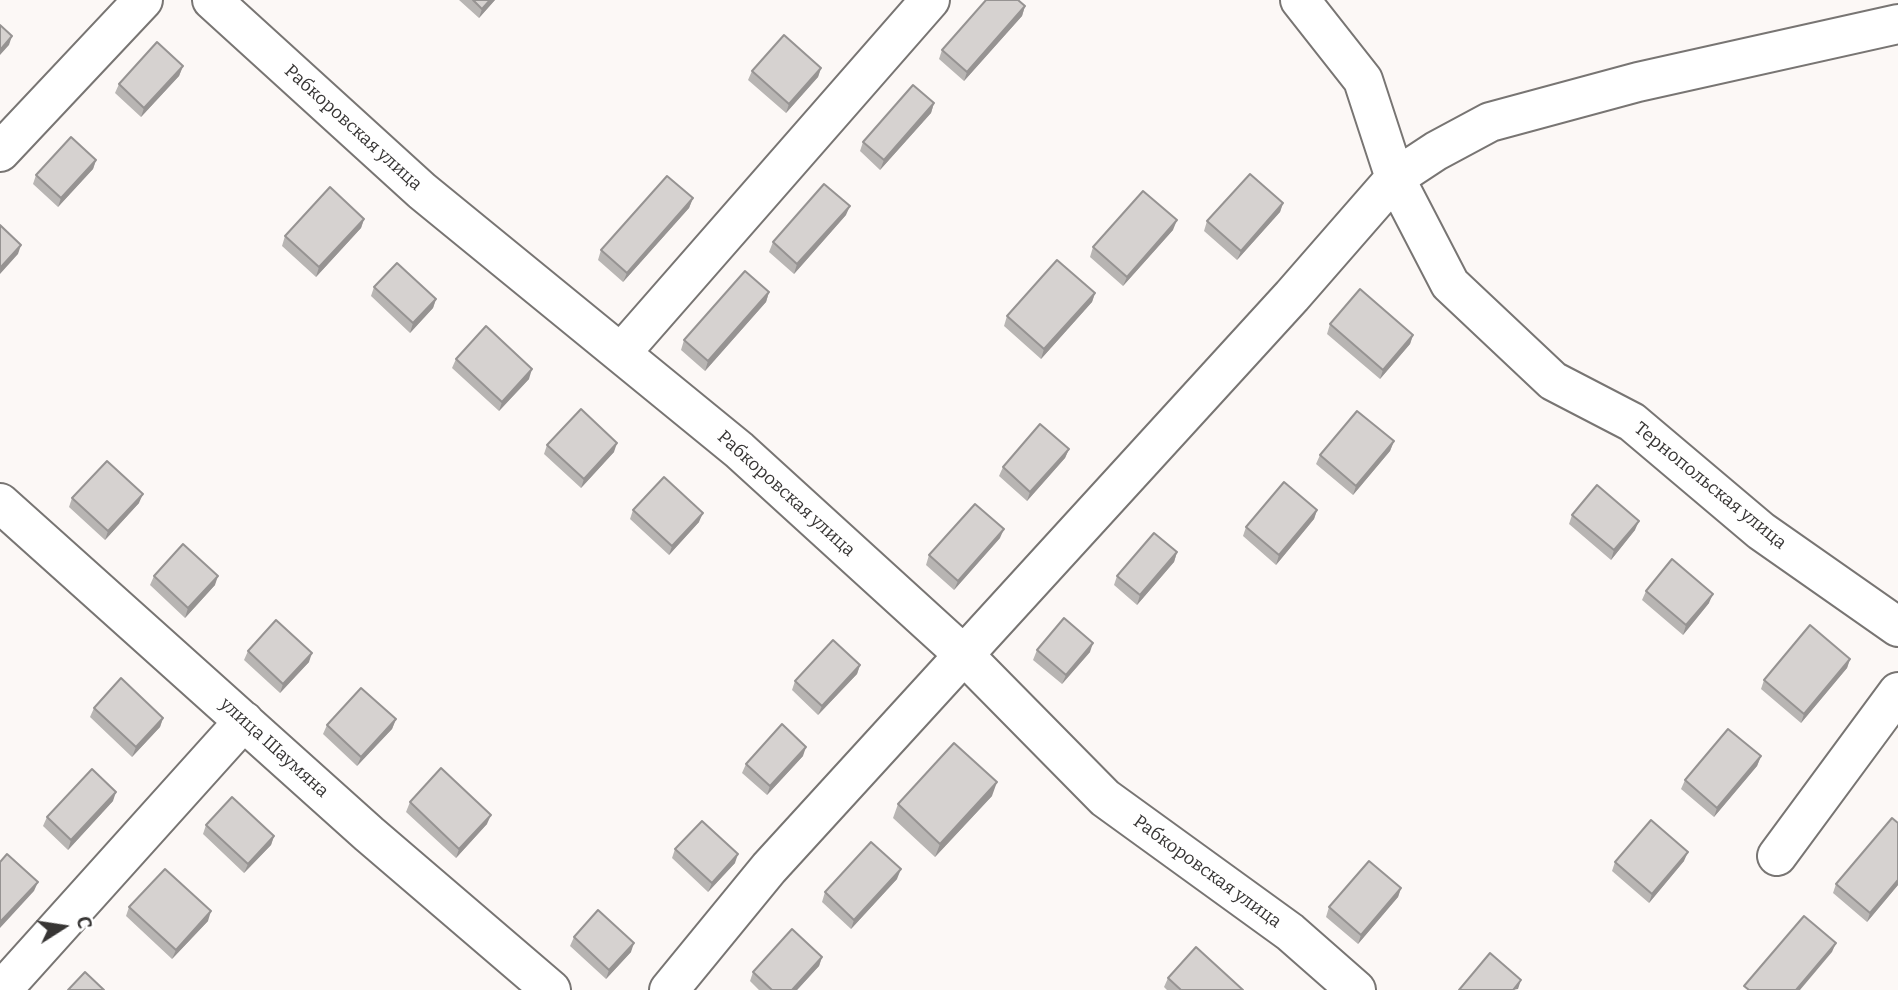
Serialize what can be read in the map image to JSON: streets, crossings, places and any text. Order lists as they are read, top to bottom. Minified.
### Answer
{"streets":{"street":["Рабкоровская улица","Тернопольская улица","улица Шаумяна"]},"north":"right"}
